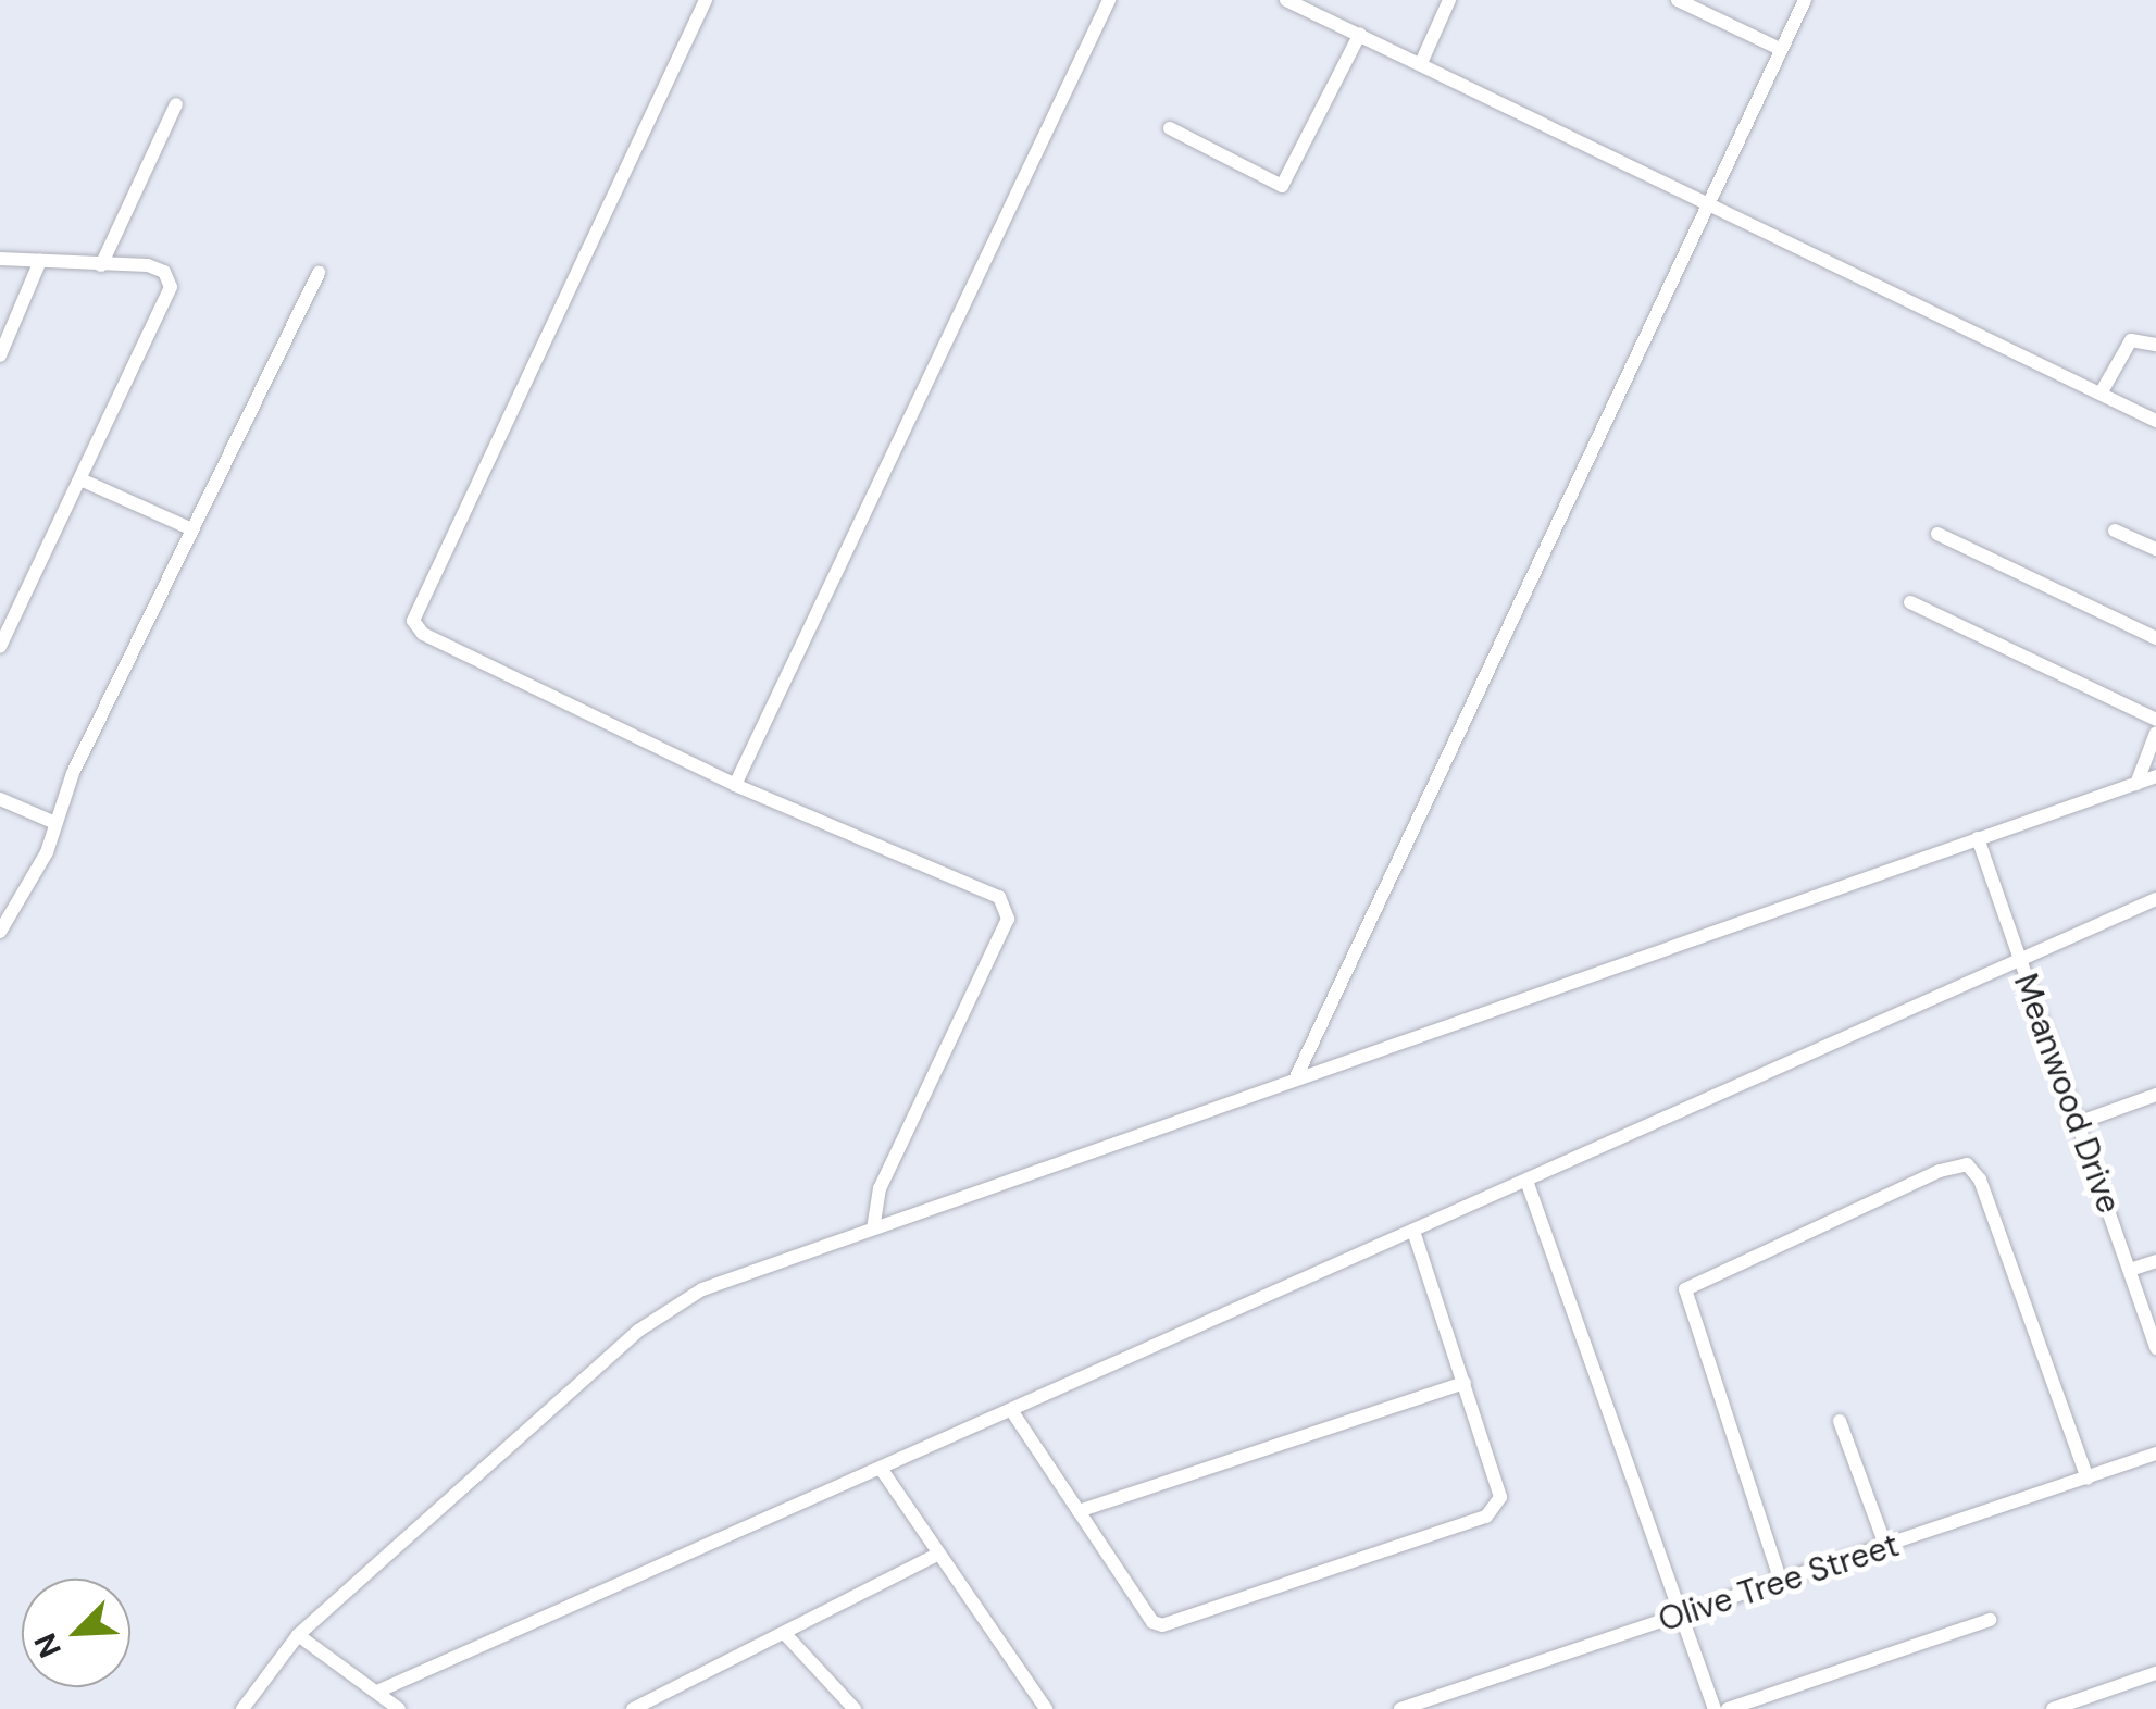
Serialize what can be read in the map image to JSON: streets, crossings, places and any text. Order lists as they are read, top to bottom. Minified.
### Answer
{"streets":{"street":["Meanwood Drive","Olive Tree Street"]},"north":"bottom left"}
